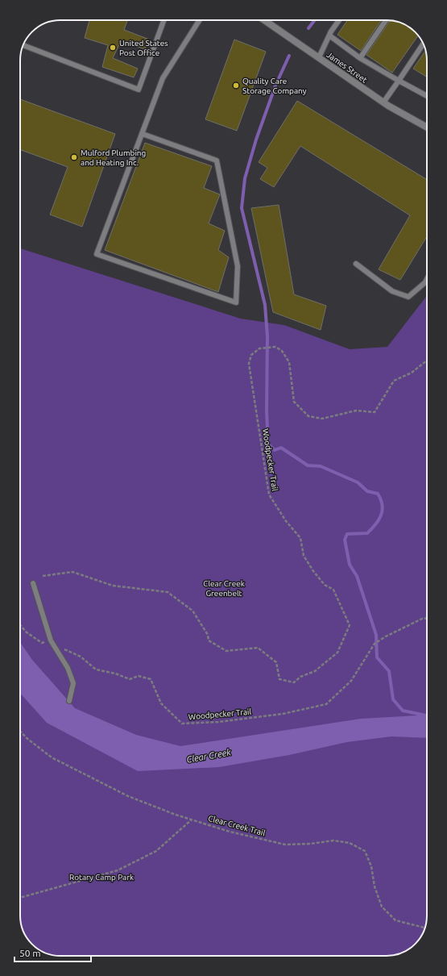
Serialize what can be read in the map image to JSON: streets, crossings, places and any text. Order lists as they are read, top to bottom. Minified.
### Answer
{"streets":{"street":["James Street"],"path":["Woodpecker Trail","Clear Creek Trail"]},"water":["Clear Creek"],"parks":["Clear Creek Greenbelt","Rotary Camp Park"],"places":["United States Post Office","Quality Care Storage Company","Mulford Plumbing and Heating Inc."],"scale_bar":"50 m"}
